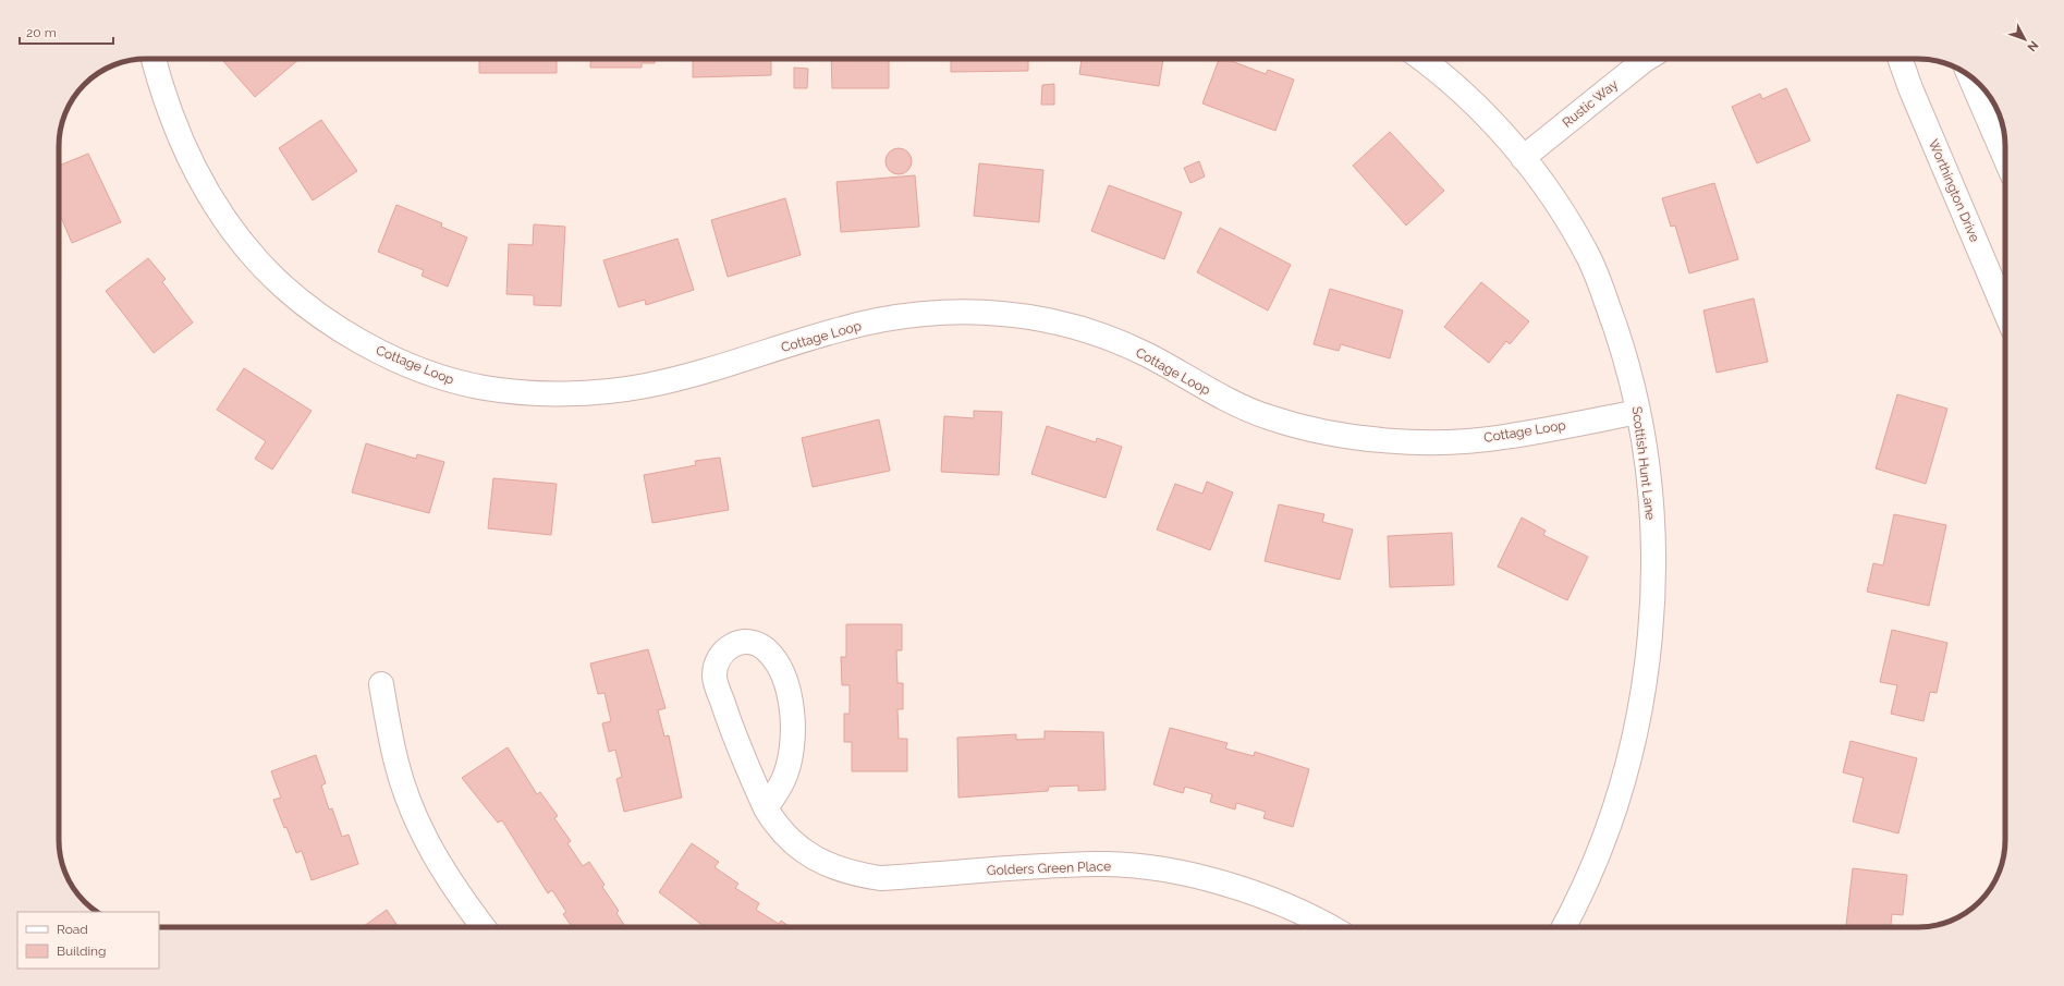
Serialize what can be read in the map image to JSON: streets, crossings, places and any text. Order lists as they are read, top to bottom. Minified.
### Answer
{"streets":{"street":["Rustic Way","Worthington Drive","Cottage Loop","Scottish Hunt Lane","Golders Green Place"]},"crossings":[["Rustic Way","Scottish Hunt Lane"],["Cottage Loop","Scottish Hunt Lane"]],"legend":["Road","Building"],"scale_bar":"20 m","north":"bottom right"}
